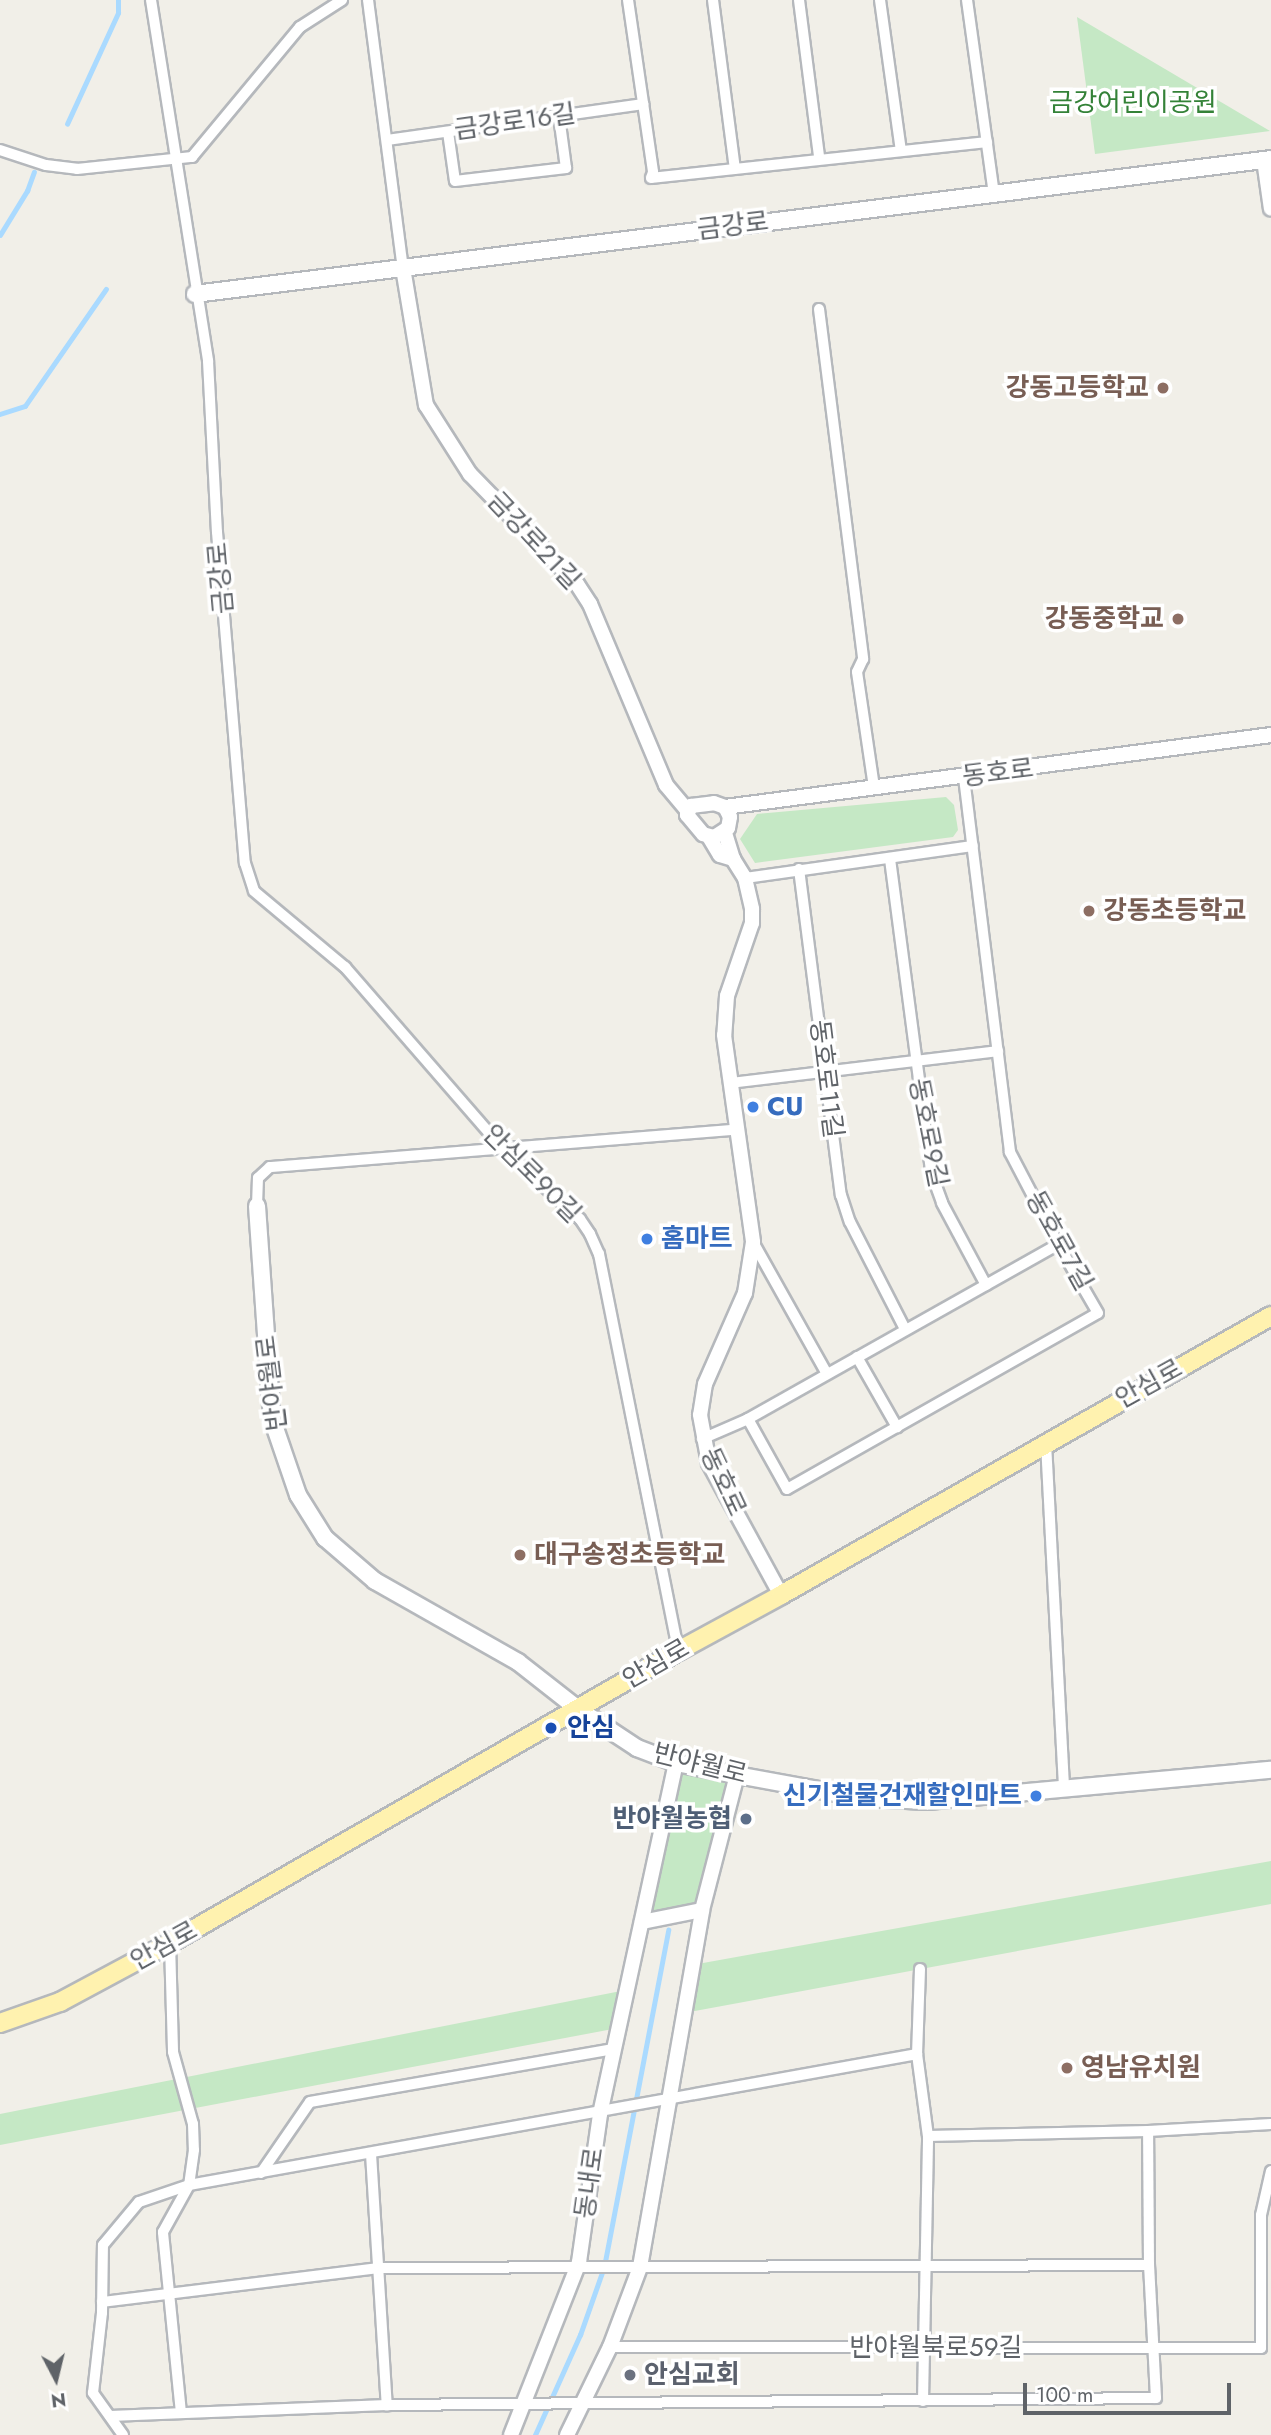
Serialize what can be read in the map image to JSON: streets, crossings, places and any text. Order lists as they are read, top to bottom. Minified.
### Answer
{"streets":{"main road":["금강로","반야월로","안심로"],"street":["금강로16길","금강로21길","동호로","동호로11길","동호로9길","안심로90길","동호로7길","동내로","반야월북로59길"]},"crossings":[["금강로","금강로21길"],["금강로","안심로90길"],["금강로21길","동호로"],["동호로","동호로7길"],["동호로","안심로"],["안심로90길","안심로"],["반야월로","안심로"],["반야월로","동내로"]],"parks":["금강어린이공원"],"places":["강동고등학교","강동중학교","강동초등학교","CU","홈마트","대구송정초등학교","안심","신기철물건재할인마트","반야월농협","영남유치원","안심교회"],"scale_bar":"100 m","north":"bottom"}
